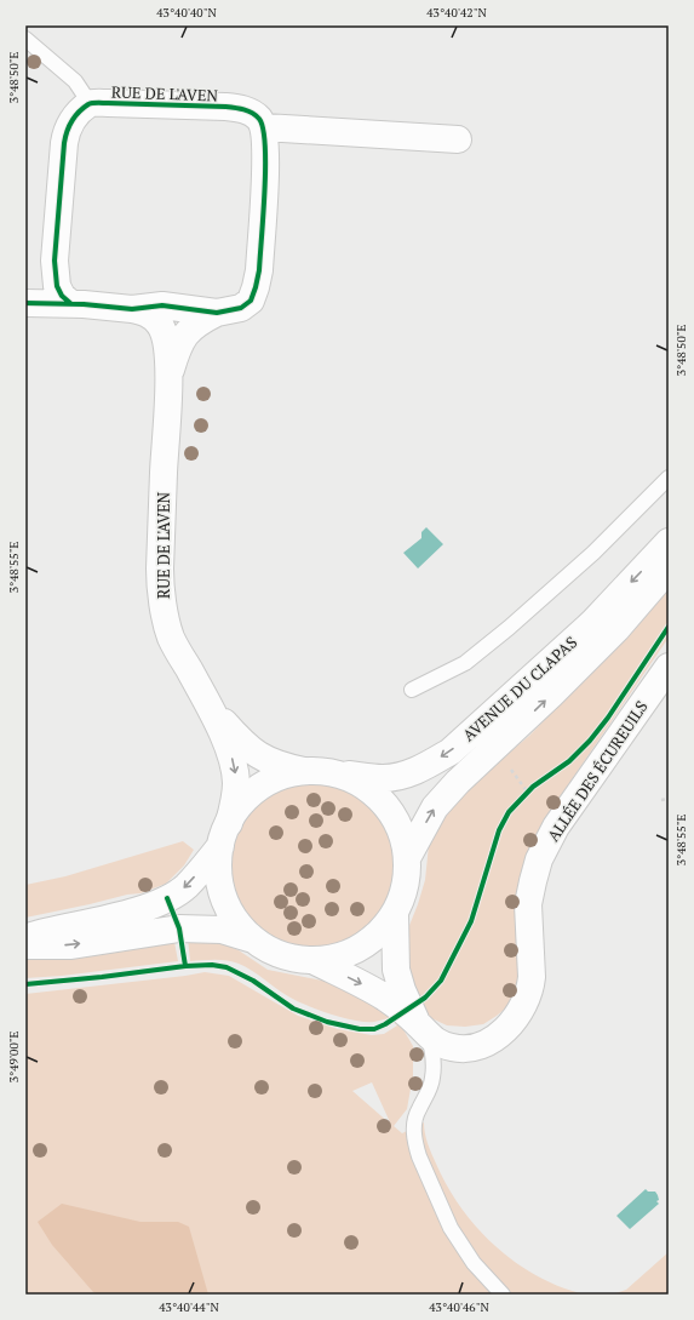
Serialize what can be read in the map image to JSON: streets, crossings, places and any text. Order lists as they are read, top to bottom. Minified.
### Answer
{"streets":{"street":["RUE DE L'AVEN","AVENUE DU CLAPAS","ALLÉE DES ÉCUREUILS"]},"coordinates":["43°40'40\"N","43°40'42\"N","3°48'50\"E","3°48'55\"E","3°49'00\"E","43°40'44\"N","43°40'46\"N"]}
